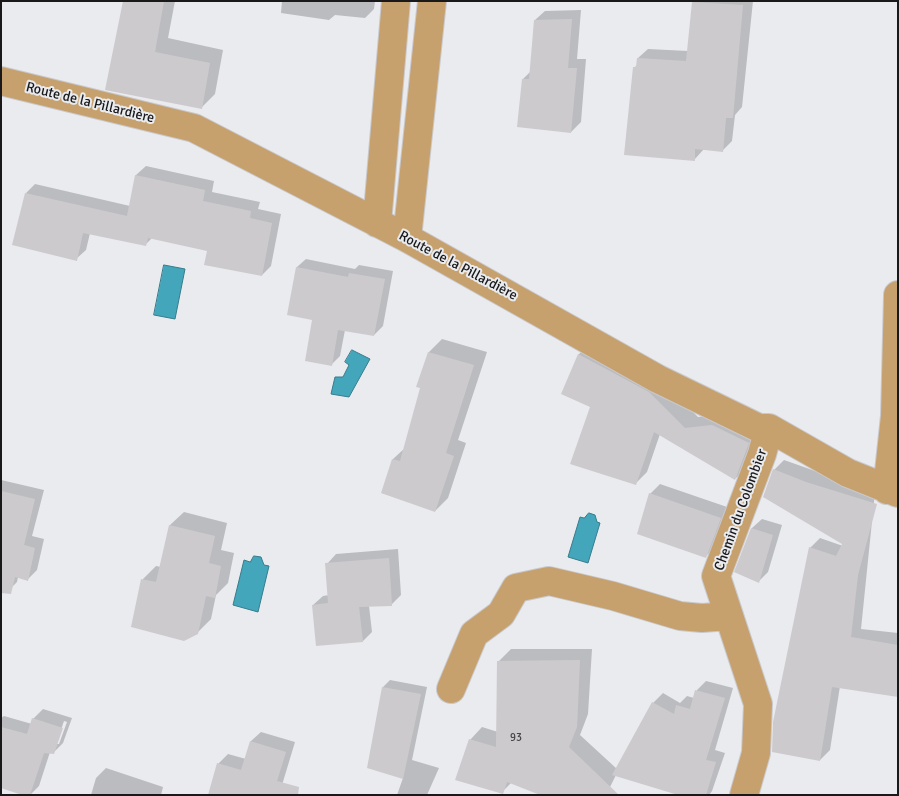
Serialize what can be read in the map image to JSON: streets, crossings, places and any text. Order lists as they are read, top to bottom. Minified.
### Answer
{"streets":{"street":["Route de la Pillardière","Chemin du Colombier"]},"crossings":[["Route de la Pillardière","Chemin du Colombier"]],"house_numbers":["93"]}
